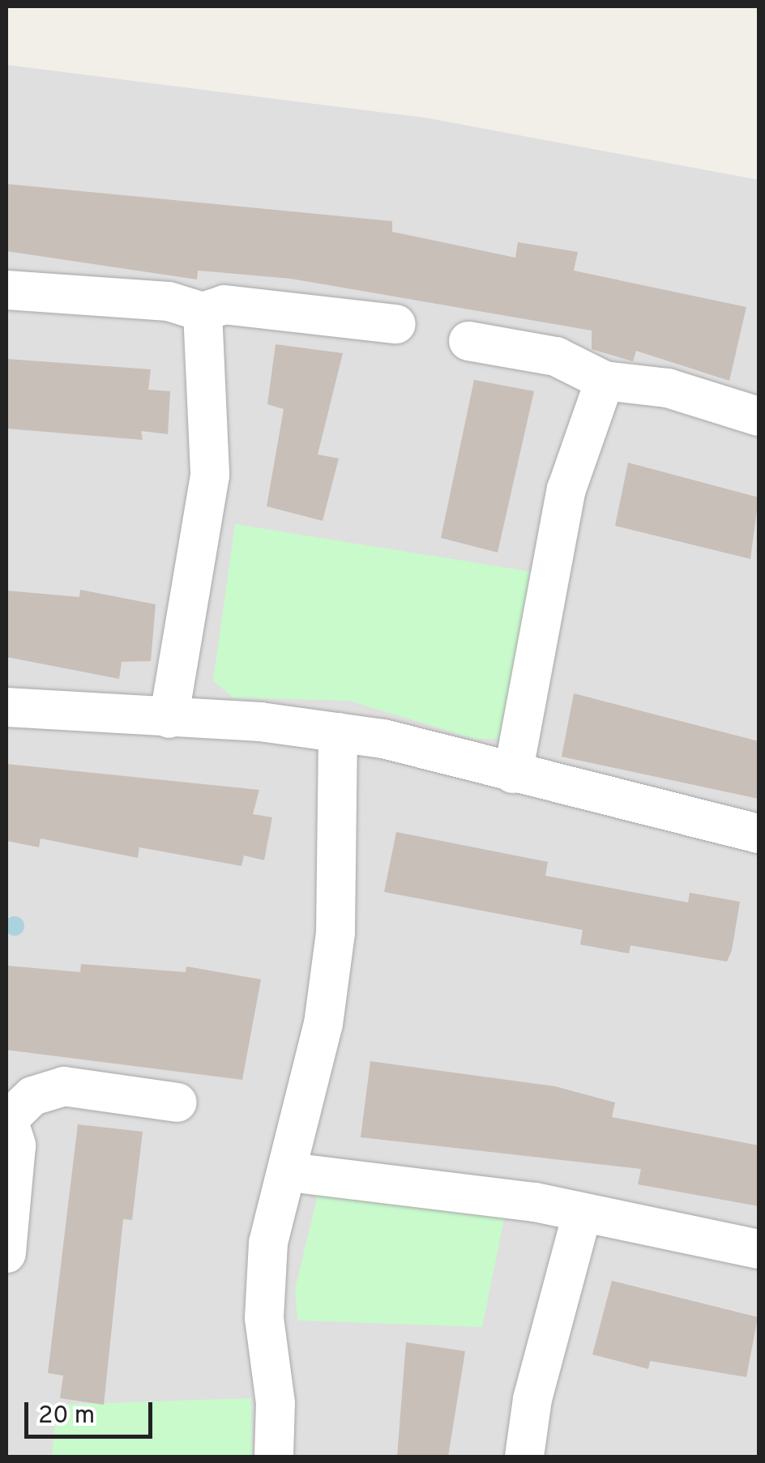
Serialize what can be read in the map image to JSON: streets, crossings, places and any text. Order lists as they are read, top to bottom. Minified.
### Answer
{"scale_bar":"20 m"}
